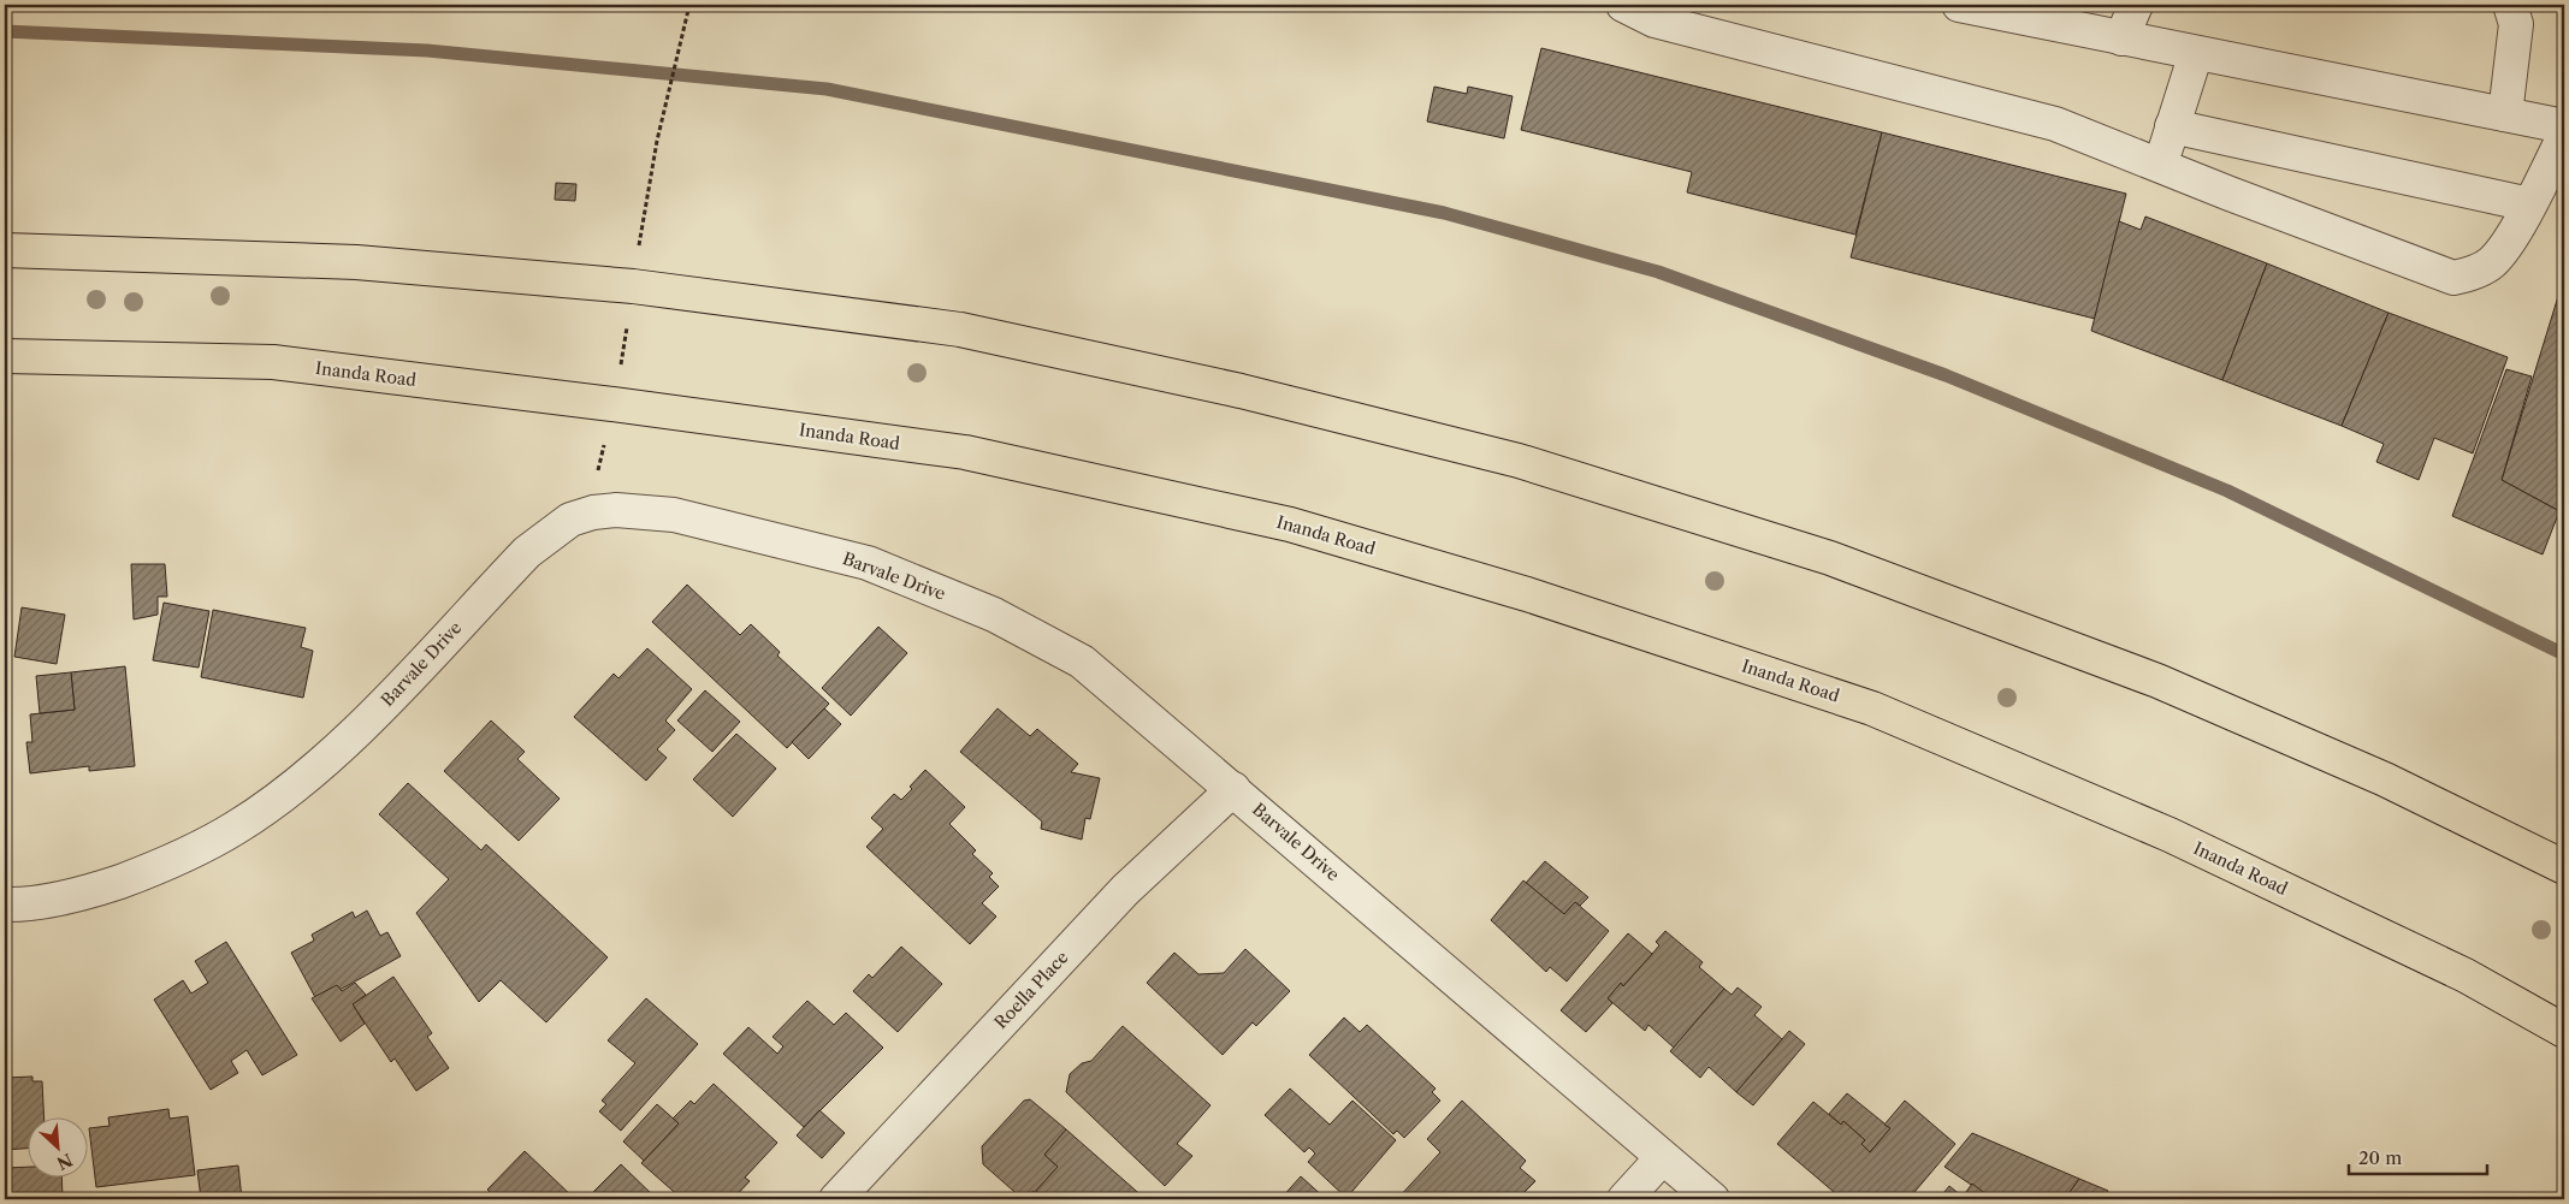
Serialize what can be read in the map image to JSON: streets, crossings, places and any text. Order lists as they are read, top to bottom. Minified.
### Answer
{"streets":{"main road":["Inanda Road"],"street":["Barvale Drive","Roella Place"]},"crossings":[["Barvale Drive","Roella Place"]],"scale_bar":"20 m","north":"bottom right"}
